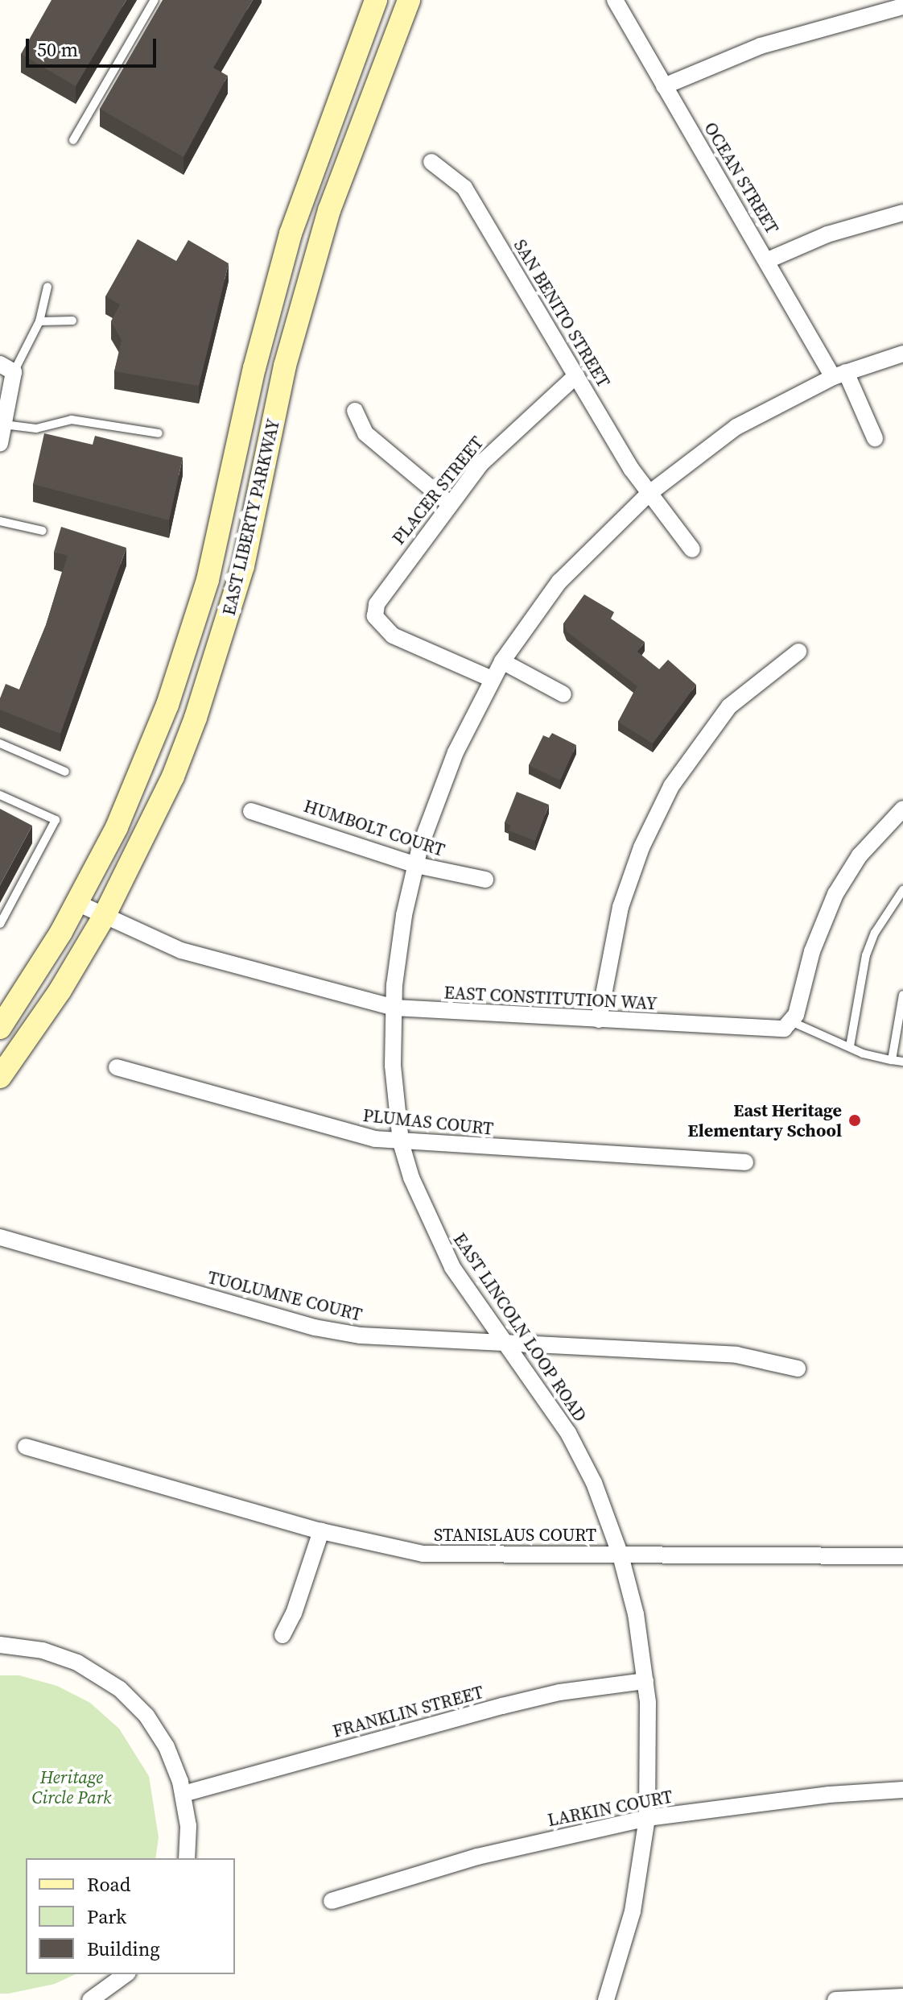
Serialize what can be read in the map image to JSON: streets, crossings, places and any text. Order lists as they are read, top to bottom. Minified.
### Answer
{"streets":{"street":["OCEAN STREET","SAN BENITO STREET","PLACER STREET","EAST LIBERTY PARKWAY","HUMBOLT COURT","EAST CONSTITUTION WAY","PLUMAS COURT","TUOLUMNE COURT","EAST LINCOLN LOOP ROAD","STANISLAUS COURT","FRANKLIN STREET","LARKIN COURT"]},"crossings":[["OCEAN STREET","EAST LINCOLN LOOP ROAD"],["SAN BENITO STREET","PLACER STREET"],["SAN BENITO STREET","EAST LINCOLN LOOP ROAD"],["PLACER STREET","EAST LINCOLN LOOP ROAD"],["EAST LIBERTY PARKWAY","EAST CONSTITUTION WAY"],["HUMBOLT COURT","EAST LINCOLN LOOP ROAD"],["EAST CONSTITUTION WAY","EAST LINCOLN LOOP ROAD"],["PLUMAS COURT","EAST LINCOLN LOOP ROAD"],["TUOLUMNE COURT","EAST LINCOLN LOOP ROAD"],["EAST LINCOLN LOOP ROAD","STANISLAUS COURT"],["EAST LINCOLN LOOP ROAD","FRANKLIN STREET"],["EAST LINCOLN LOOP ROAD","LARKIN COURT"]],"parks":["Heritage Circle Park"],"places":["East Heritage Elementary School"],"legend":["Road","Park","Building"],"scale_bar":"50 m"}
